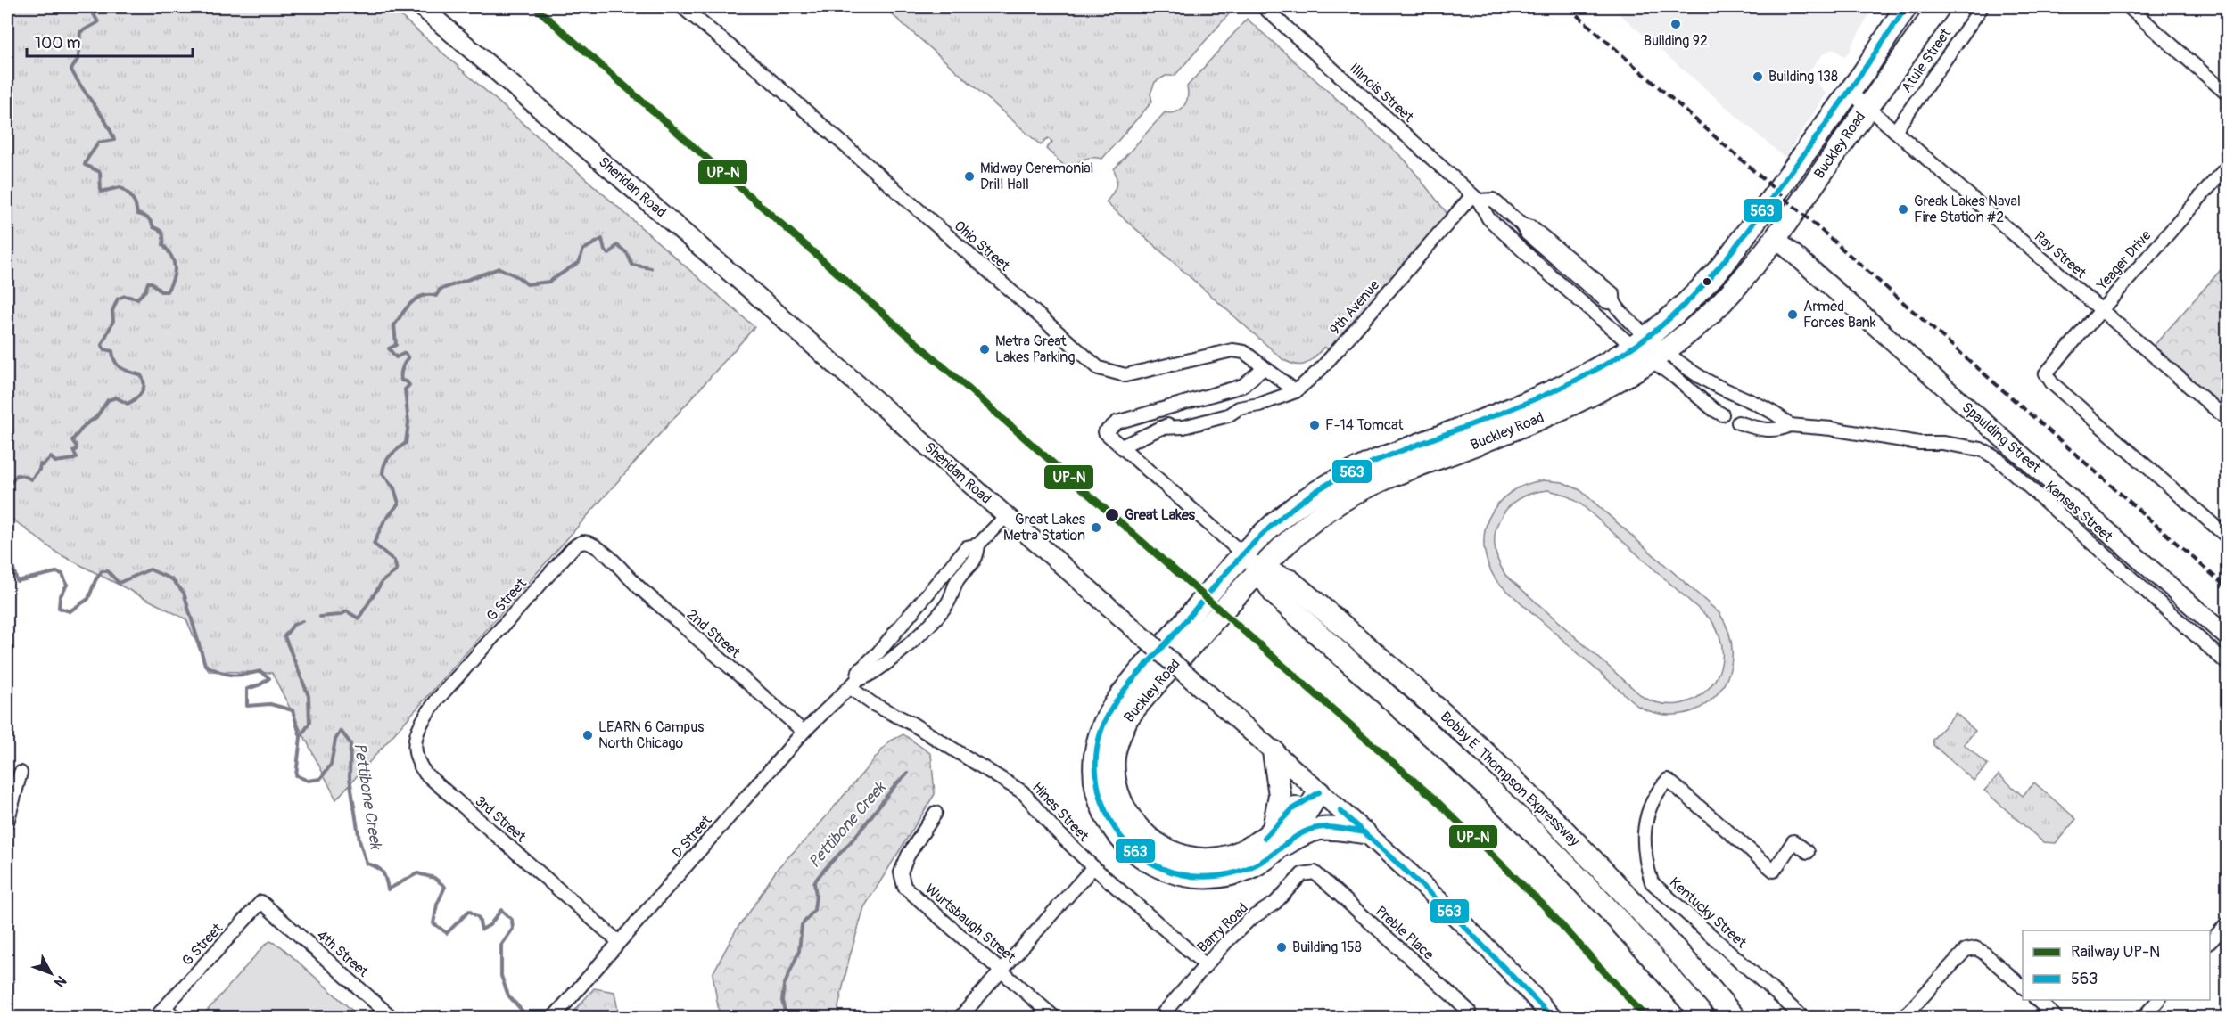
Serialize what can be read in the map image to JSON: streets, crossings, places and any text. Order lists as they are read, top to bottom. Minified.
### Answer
{"streets":{"highway":["Buckley Road","Bobby E. Thompson Expressway"],"main road":["Sheridan Road","Spaulding Street"],"street":["Atule Street","Illinois Street","Ohio Street","Ray Street","Yeager Drive","9th Avenue","Kansas Street","G Street","2nd Street","Hines Street","3rd Street","D Street","Kentucky Street","Wurtsbaugh Street","Barry Road","Preble Place","4th Street"]},"crossings":[["Atule Street","Ray Street"],["Illinois Street","Buckley Road"],["Illinois Street","9th Avenue"],["Illinois Street","Kansas Street"],["Buckley Road","Sheridan Road"],["Buckley Road","Ray Street"],["Buckley Road","Spaulding Street"],["Buckley Road","Kansas Street"],["Buckley Road","Bobby E. Thompson Expressway"],["Sheridan Road","D Street"],["Ohio Street","9th Avenue"],["Ray Street","Yeager Drive"],["G Street","2nd Street"],["G Street","3rd Street"],["G Street","4th Street"],["2nd Street","D Street"],["Hines Street","D Street"],["Hines Street","Barry Road"],["3rd Street","D Street"],["Barry Road","Preble Place"]],"water":["Pettibone Creek"],"places":["Building 92","Building 138","Midway Ceremonial Drill Hall","Greak Lakes Naval Fire Station #2","Armed Forces Bank","Metra Great Lakes Parking","F-14 Tomcat","Great Lakes","Great Lakes Metra Station","LEARN 6 Campus North Chicago","Building 158"],"lines":["rail line UP-N","transit line 563"],"legend":["Railway UP-N","563"],"scale_bar":"100 m","north":"bottom right"}
